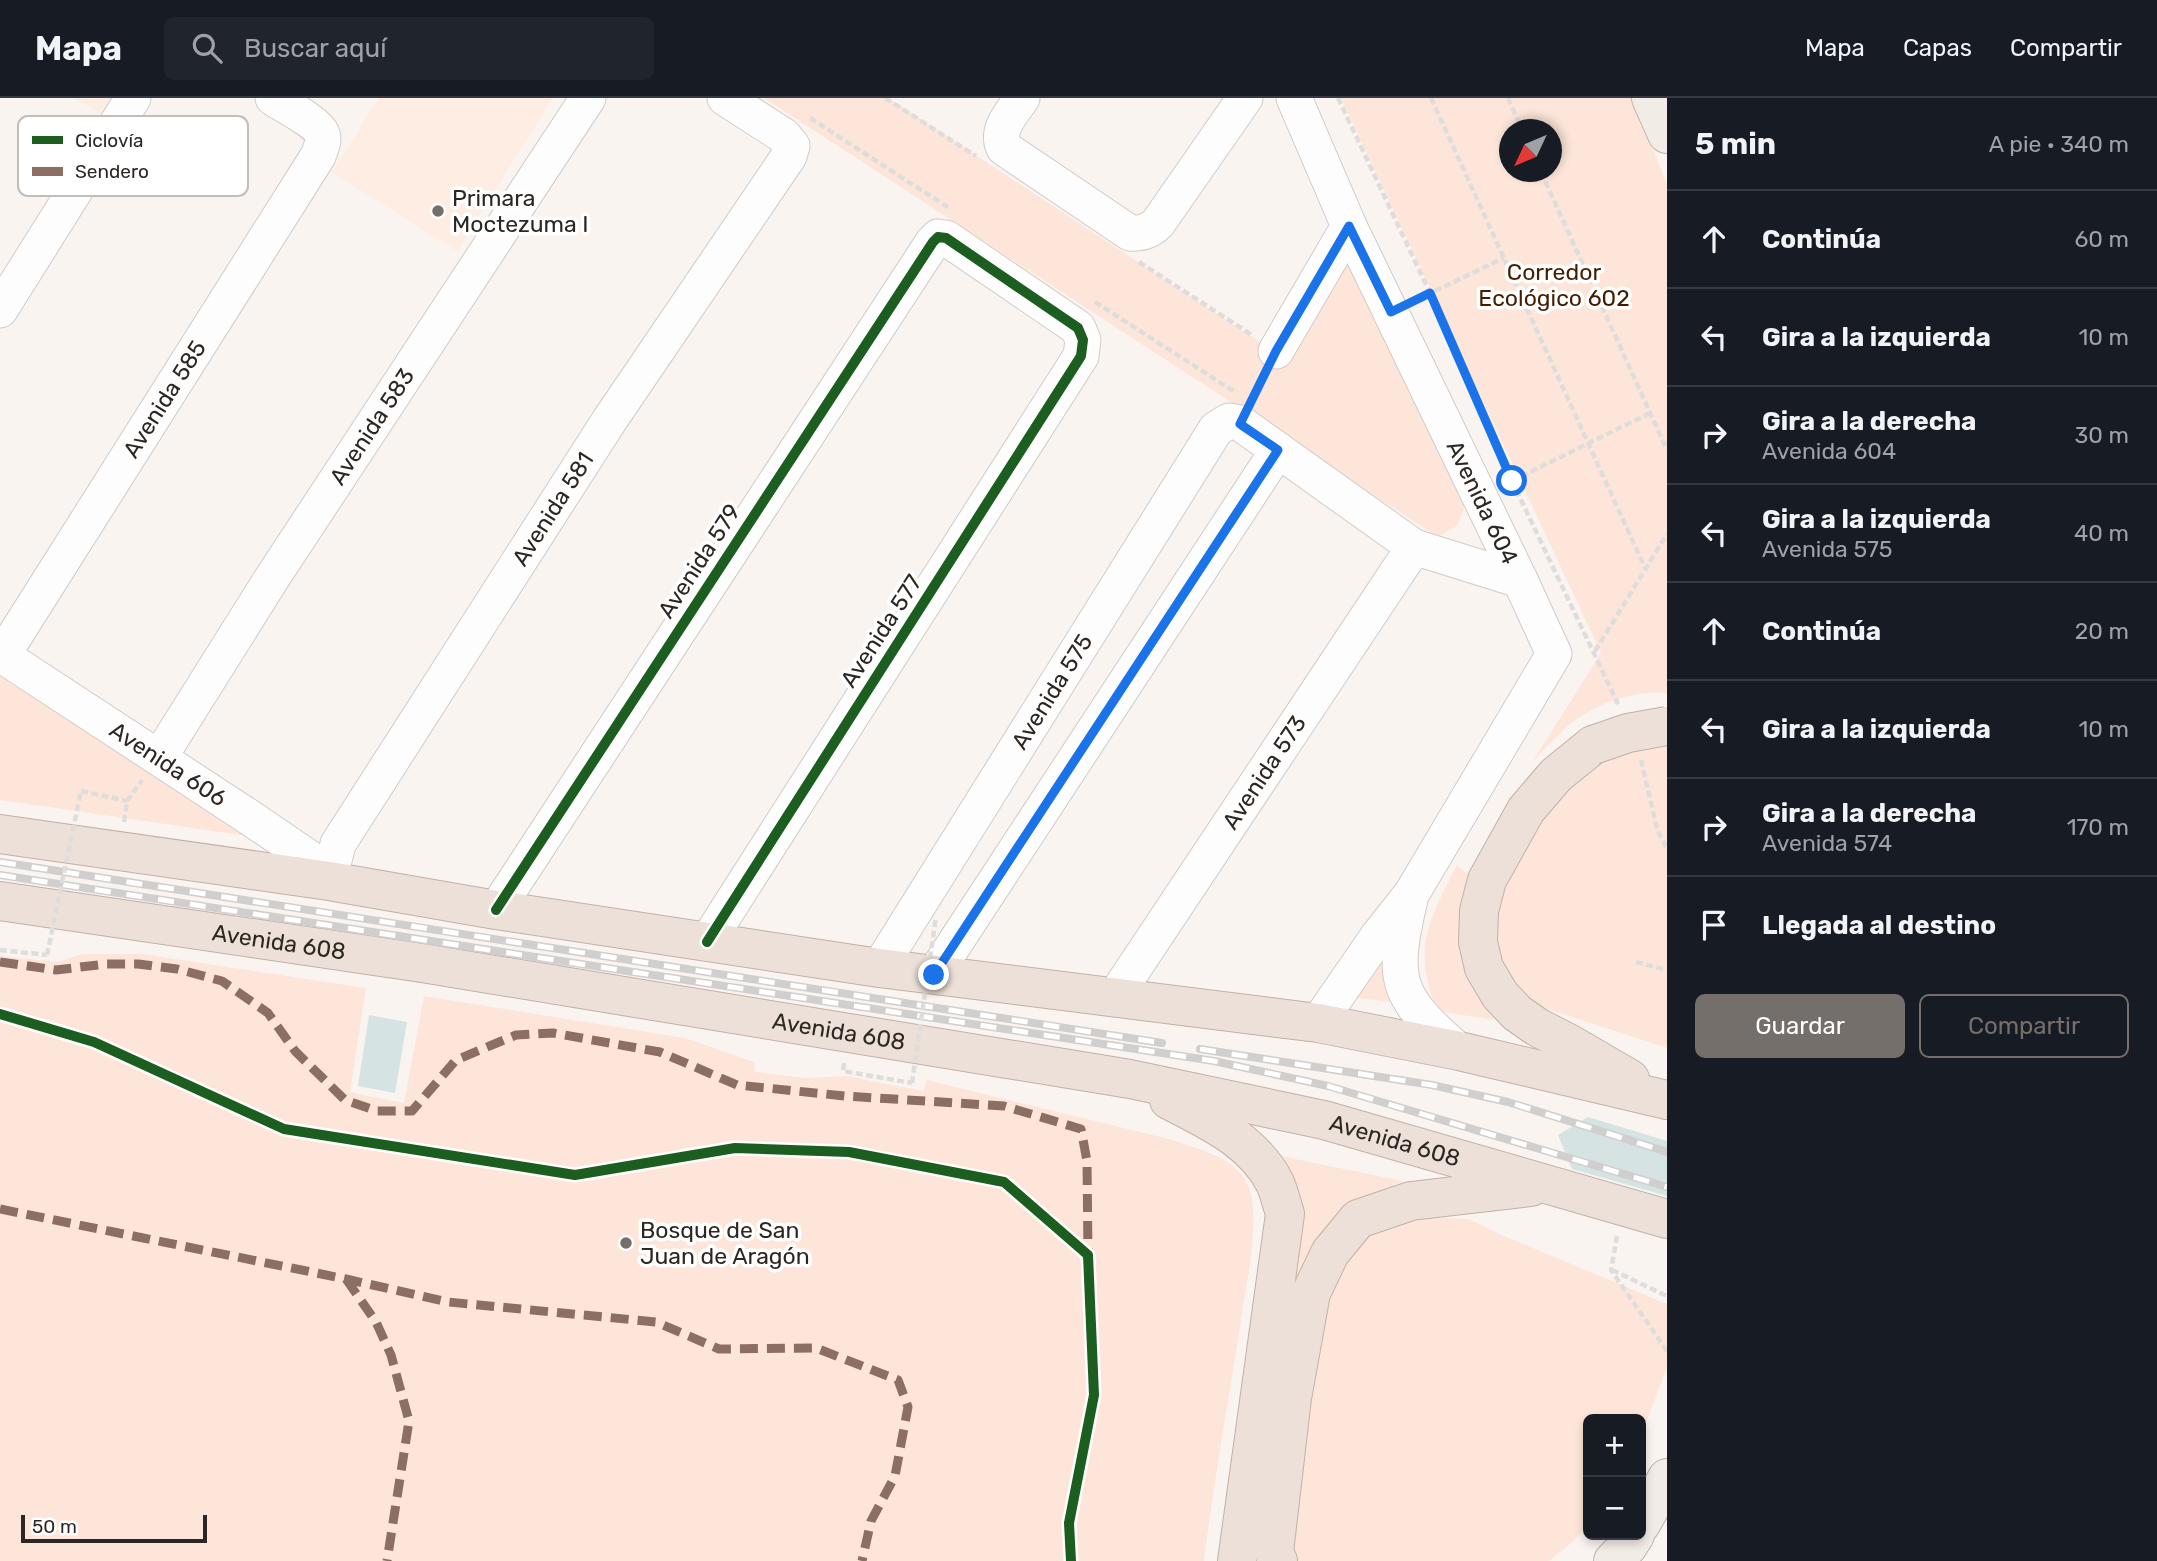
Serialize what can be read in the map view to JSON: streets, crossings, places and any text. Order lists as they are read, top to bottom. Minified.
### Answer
{"streets":{"highway":["Avenida 608"],"street":["Avenida 585","Avenida 583","Avenida 604","Avenida 581","Avenida 579","Avenida 577","Avenida 575","Avenida 606","Avenida 573"]},"crossings":[["Avenida 585","Avenida 606"],["Avenida 583","Avenida 606"],["Avenida 581","Avenida 606"],["Avenida 579","Avenida 577"]],"parks":["Corredor Ecológico 602"],"places":["Primara Moctezuma I","Bosque de San Juan de Aragón"],"legend":["Ciclovía","Sendero"],"scale_bar":"50 m","north":"bottom left","page":{"header":"Mapa","search":"Buscar aquí","nav":["Mapa","Capas","Compartir"],"heading":["5 min","A pie · 340 m"],"list":[["Continúa","60 m"],["Gira a la izquierda","10 m"],["Gira a la derecha","Avenida 604","30 m"],["Gira a la izquierda","Avenida 575","40 m"],["Continúa","20 m"],["Gira a la izquierda","10 m"],["Gira a la derecha","Avenida 574","170 m"],"Llegada al destino"],"buttons":["Guardar","Compartir"],"map_buttons":["+","−"],"scale":"50 m"}}
